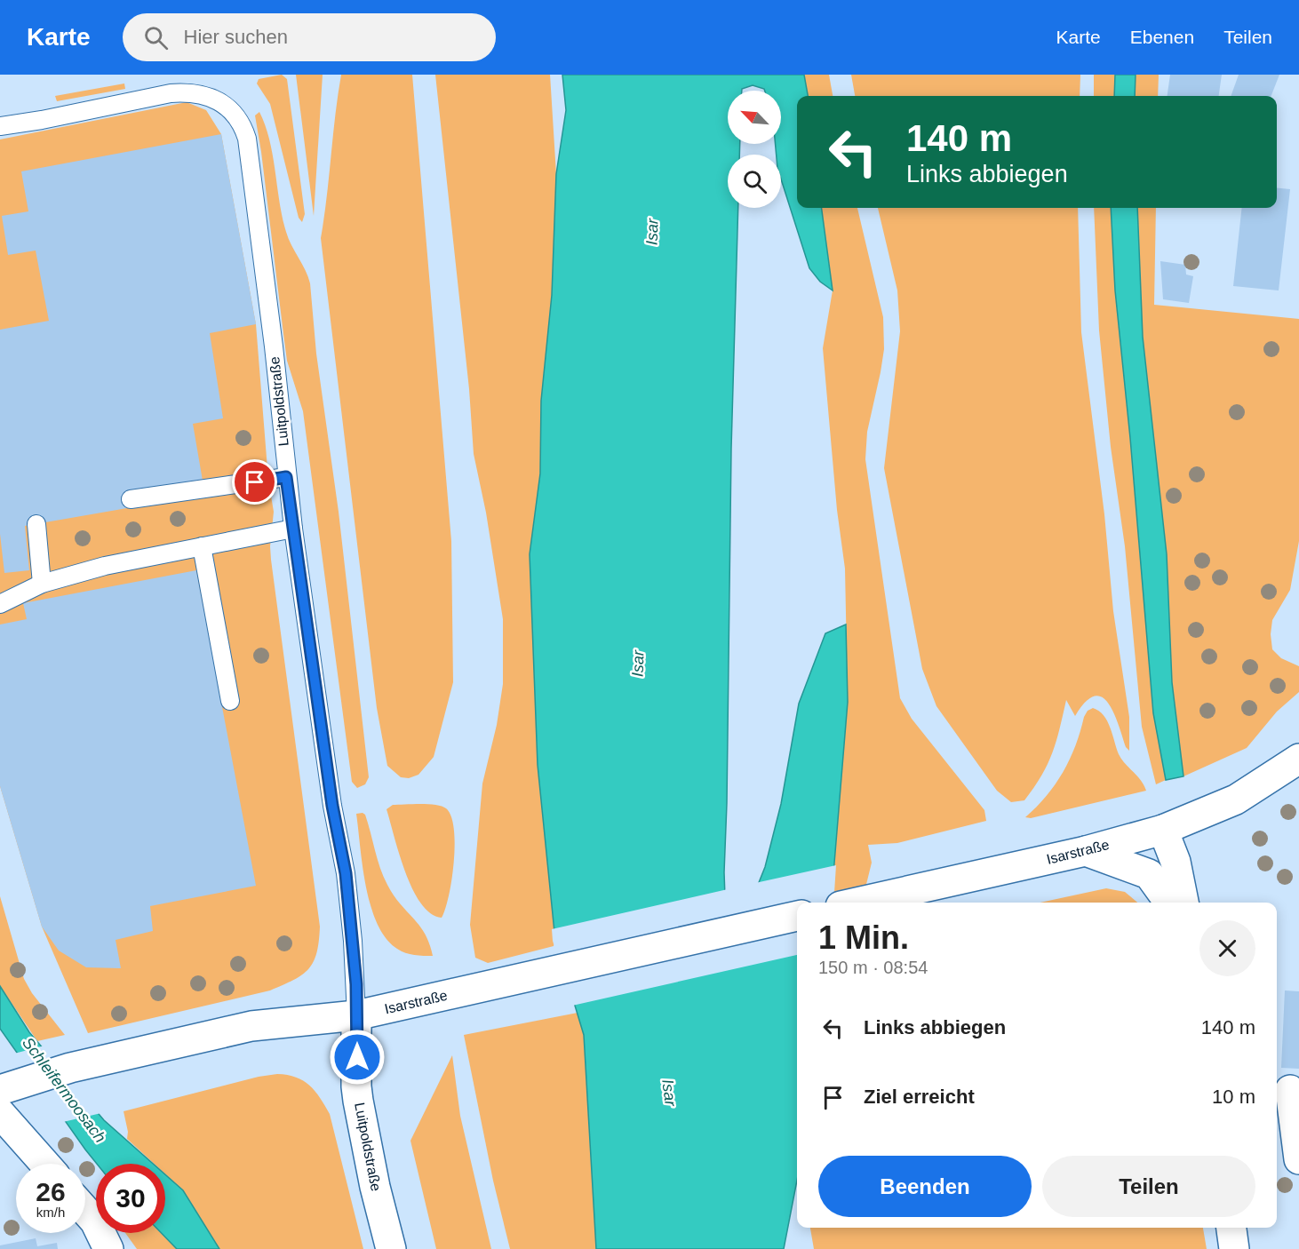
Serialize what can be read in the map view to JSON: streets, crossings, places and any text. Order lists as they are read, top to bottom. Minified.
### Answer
{"streets":{"main road":["Luitpoldstraße","Isarstraße"]},"crossings":[["Luitpoldstraße","Isarstraße"]],"water":["Isar","Schleifermoosach"],"north":"top left","page":{"header":"Karte","search":"Hier suchen","nav":["Karte","Ebenen","Teilen"],"turn":["140 m","Links abbiegen"],"heading":["1 Min.","150 m · 08:54"],"list":[{"name":"Links abbiegen","value":"140 m"},{"name":"Ziel erreicht","value":"10 m"}],"buttons":["Beenden","Teilen"],"speed":"26 km/h","limit":"30"}}
